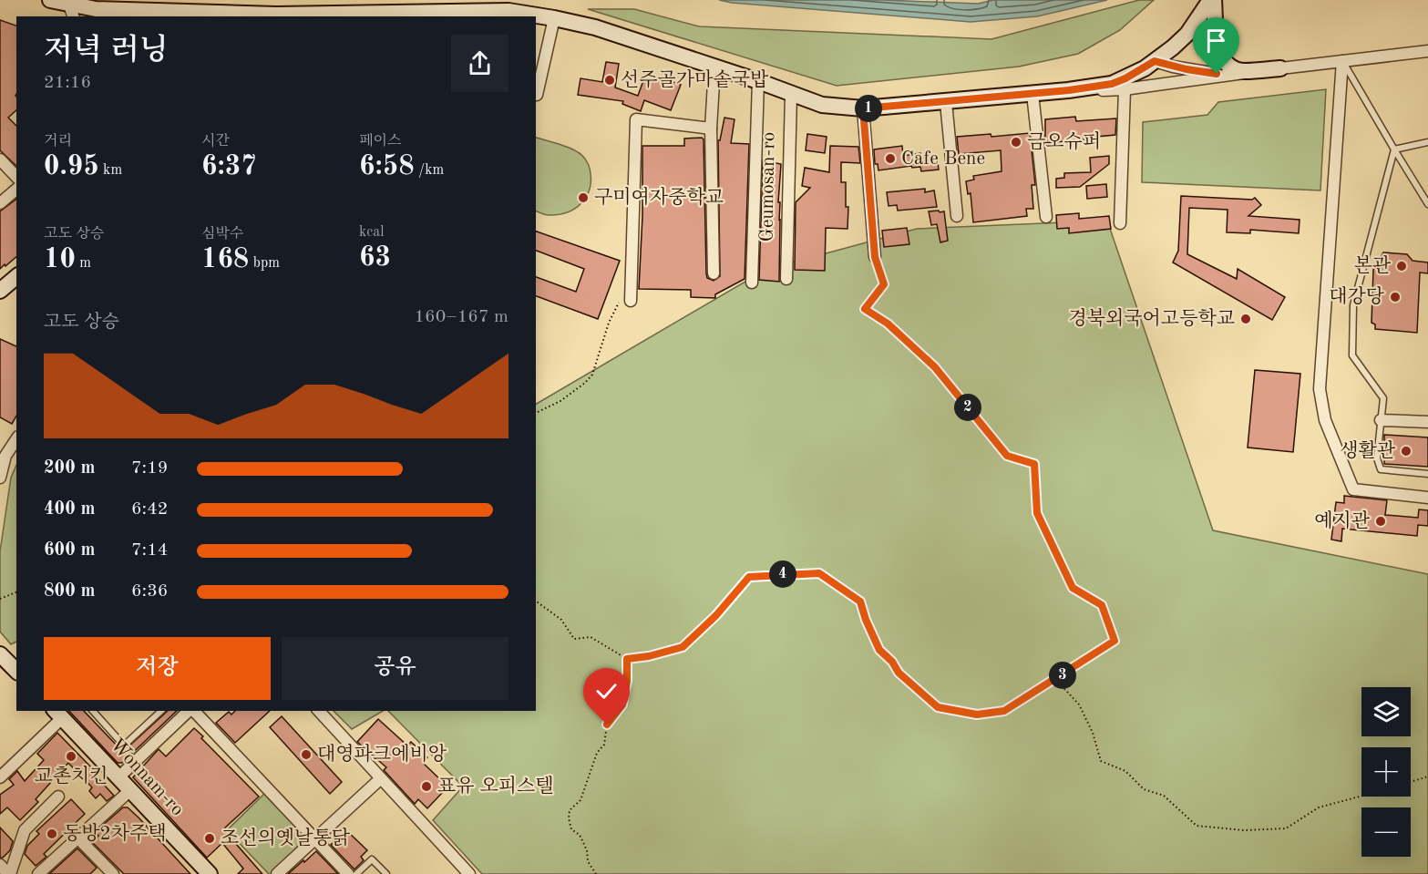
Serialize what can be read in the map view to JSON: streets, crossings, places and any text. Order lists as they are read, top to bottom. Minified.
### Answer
{"streets":{"street":["Geumosan-ro","Wonnam-ro"]},"places":["선주골가마솥국밥","금오슈퍼","Cafe Bene","구미여자중학교","본관","대강당","경북외국어고등학교","생활관","예지관","대영파크에비앙","교촌치킨","표유 오피스텔","동방2차주택","조선의옛날통닭"],"page":{"heading":["저녁 러닝","21:16"],"pins":["1","2","4","3"],"stats":[["거리","0.95 km"],["시간","6:37"],["페이스","6:58 /km"],["고도 상승","10 m"],["심박수","168 bpm"],["kcal","63"]],"chart":["고도 상승","160–167 m"],"list":[{"name":"200 m","note":"7:19"},{"name":"400 m","note":"6:42"},{"name":"600 m","note":"7:14"},{"name":"800 m","note":"6:36"}],"buttons":["저장","공유"],"map_buttons":["+","−"]}}
